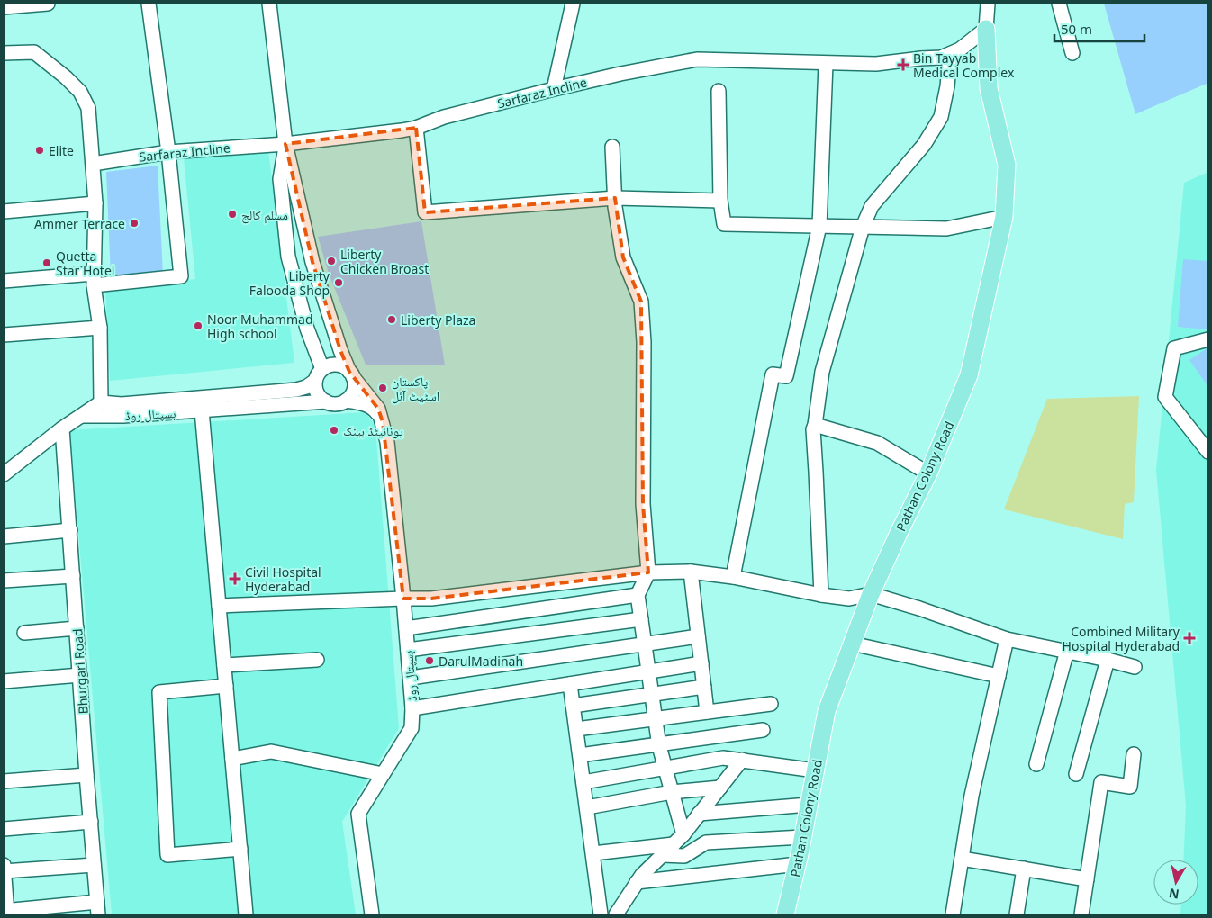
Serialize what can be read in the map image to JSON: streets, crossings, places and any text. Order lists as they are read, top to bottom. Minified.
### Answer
{"streets":{"main road":["Pathan Colony Road"],"street":["Sarfaraz Incline","ہسپتال روڈ","Bhurgari Road"]},"crossings":[["Sarfaraz Incline","ہسپتال روڈ"],["Sarfaraz Incline","Pathan Colony Road"]],"places":{"health":["Bin Tayyab Medical Complex","Civil Hospital Hyderabad","Combined Military Hospital Hyderabad"],"other":["Elite","مسلم کالج","Ammer Terrace","Liberty Chicken Broast","Quetta Star Hotel","Liberty Falooda Shop","Liberty Plaza","Noor Muhammad High school","پاکستان اسٹیٹ آئل","یونائیٹڈ بینک","DarulMadinah"]},"scale_bar":"50 m","north":"bottom"}
